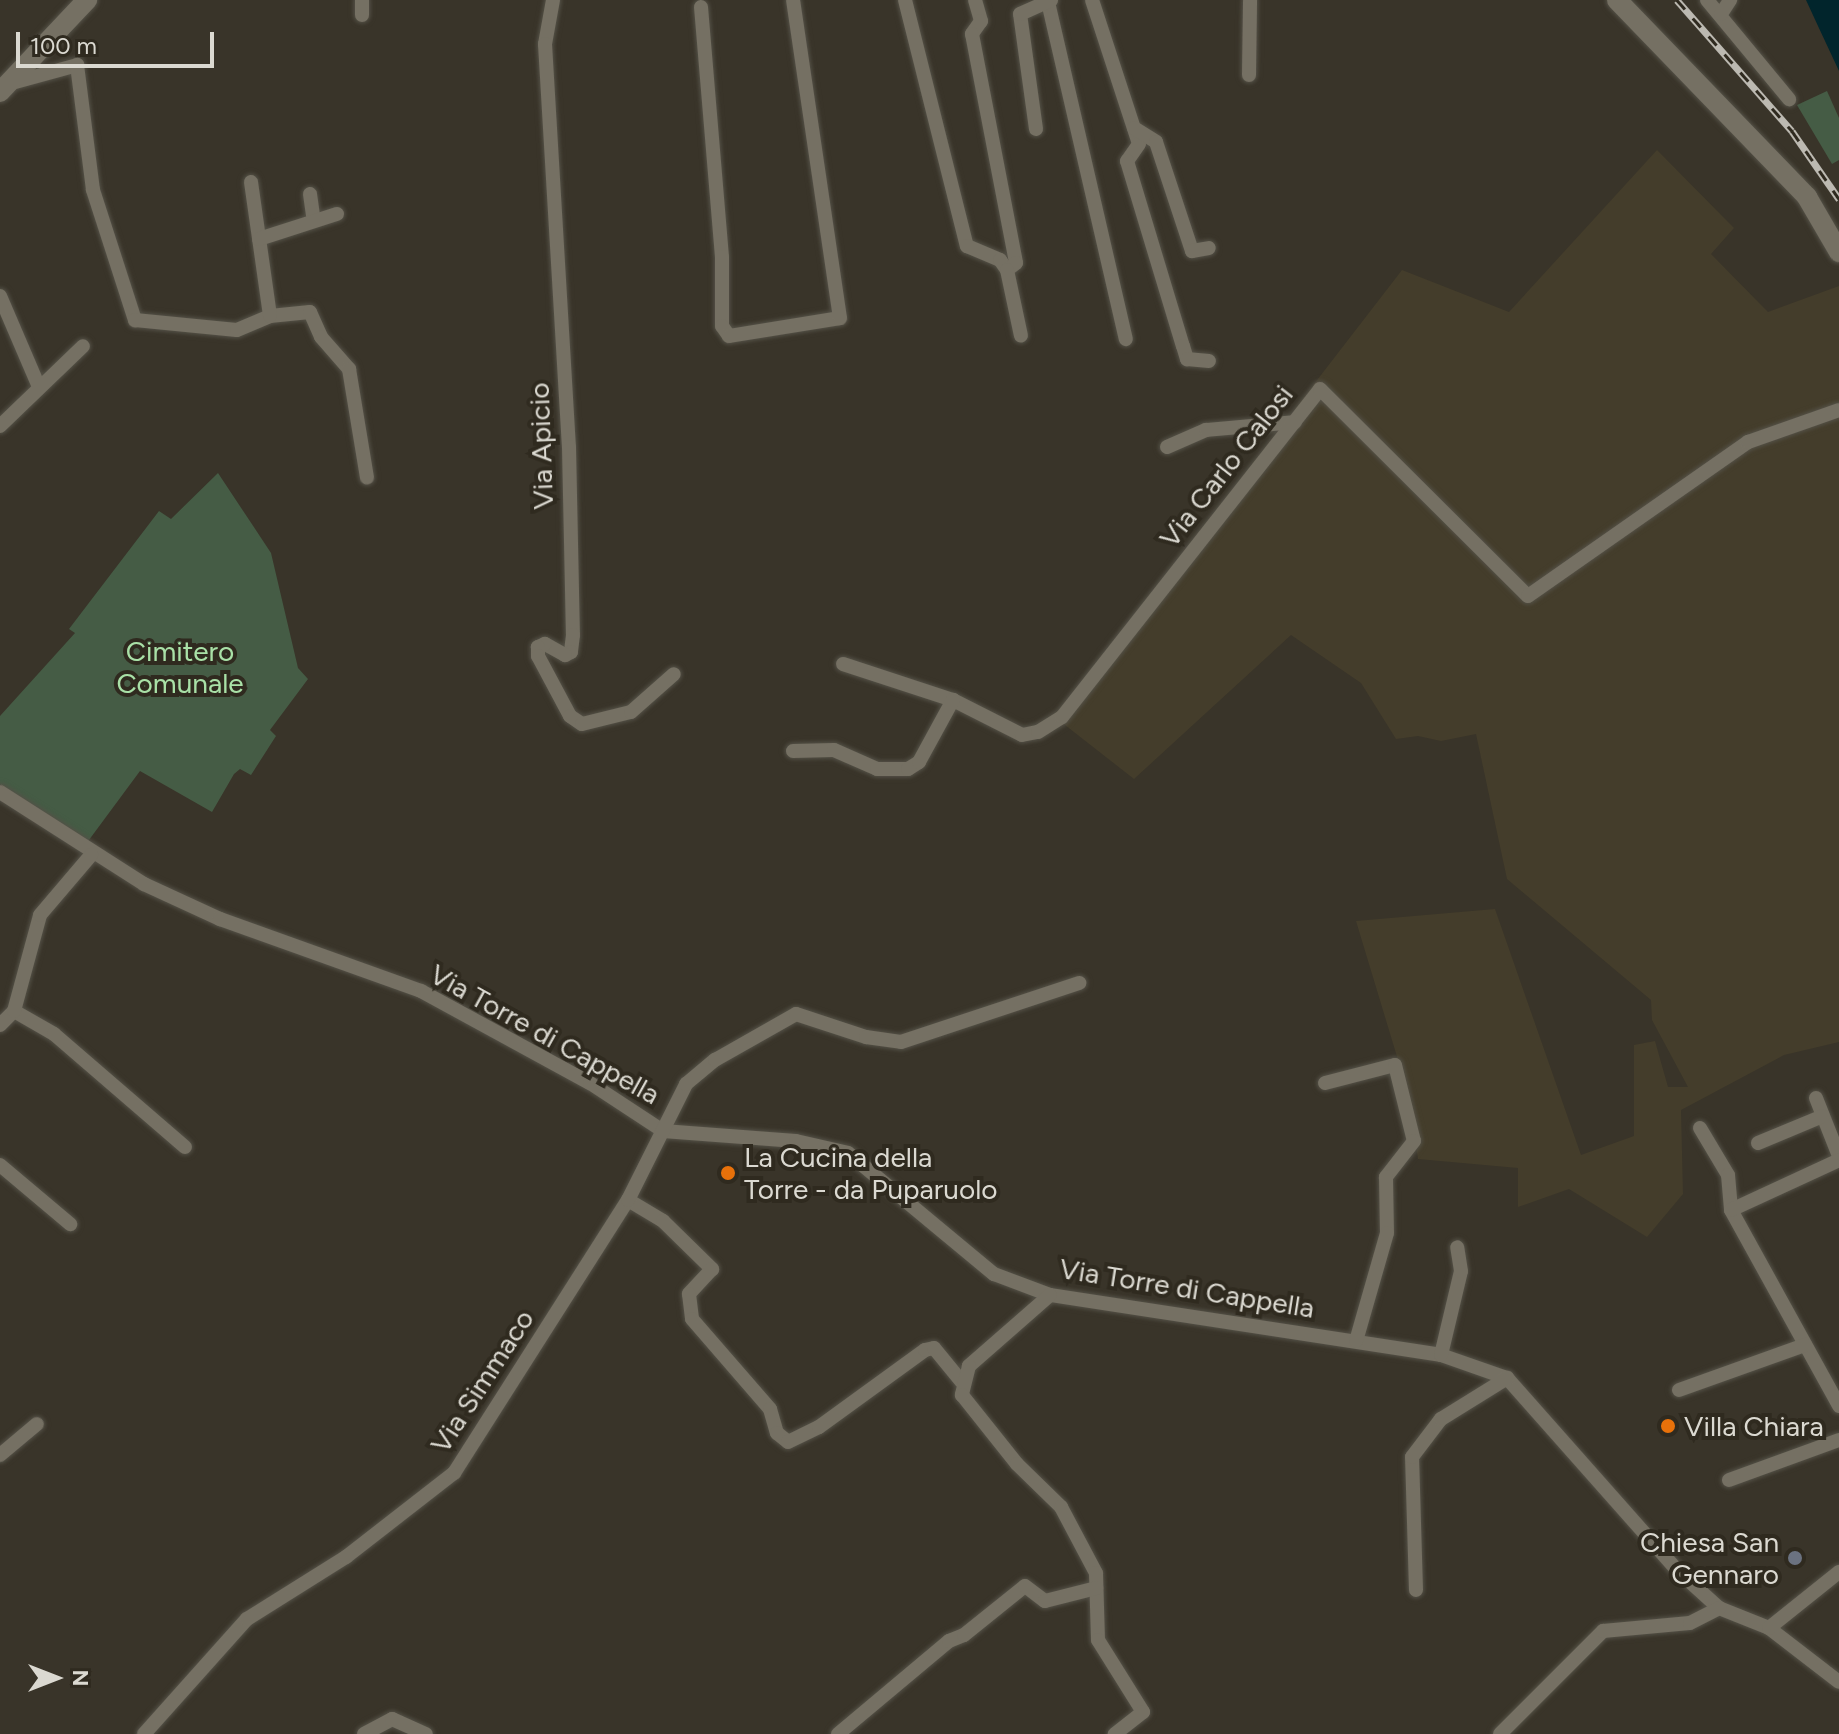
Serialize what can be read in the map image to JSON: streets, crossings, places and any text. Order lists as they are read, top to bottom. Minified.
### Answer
{"streets":{"street":["Via Apicio","Via Carlo Calosi","Via Torre di Cappella","Via Simmaco"]},"crossings":[["Via Torre di Cappella","Via Simmaco"]],"parks":["Cimitero Comunale"],"places":["La Cucina della Torre - da Puparuolo","Villa Chiara","Chiesa San Gennaro"],"scale_bar":"100 m","north":"right"}
